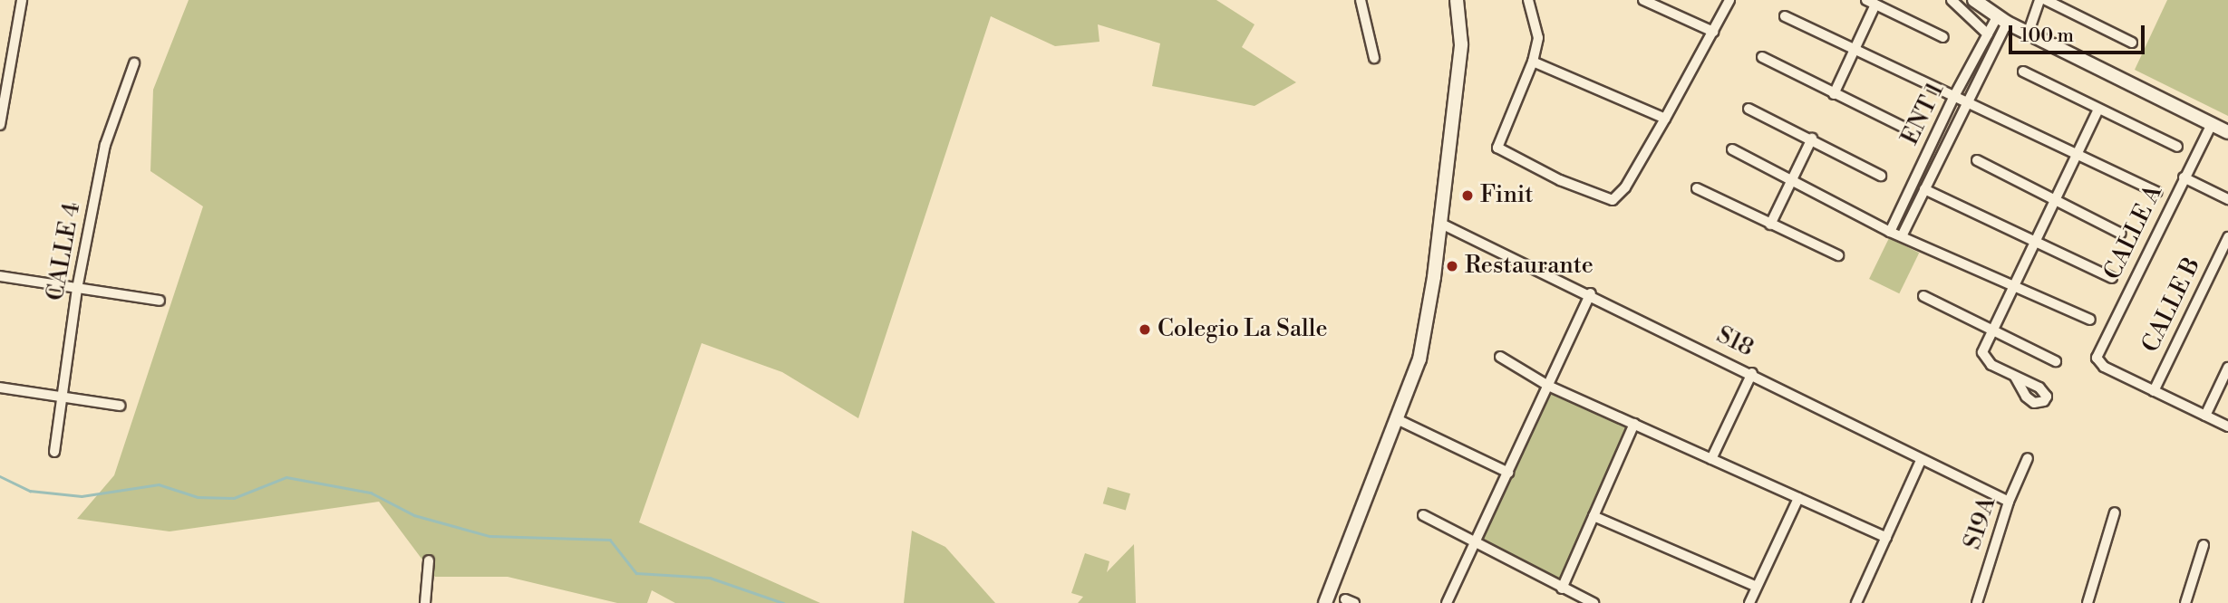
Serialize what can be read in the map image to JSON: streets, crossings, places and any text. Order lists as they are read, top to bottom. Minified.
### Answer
{"streets":{"street":["ENT 1","CALLE A","CALLE 4","CALLE B","S18","S19A"]},"crossings":[["CALLE A","CALLE B"],["S18","S19A"]],"places":["Finit","Restaurante","Colegio La Salle"],"scale_bar":"100 m"}
